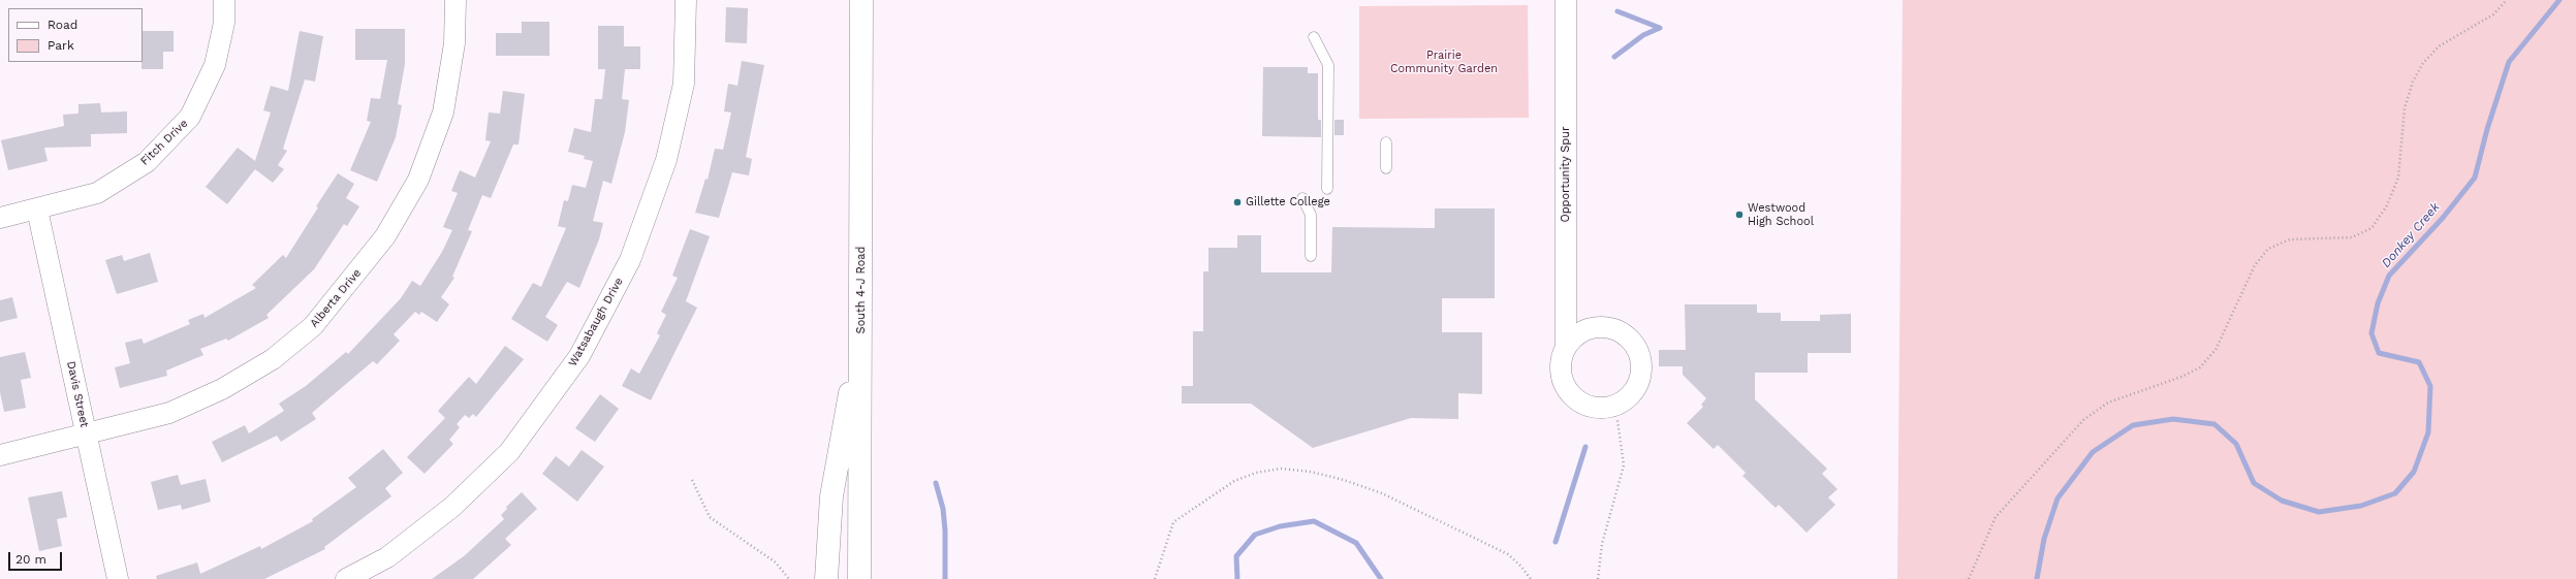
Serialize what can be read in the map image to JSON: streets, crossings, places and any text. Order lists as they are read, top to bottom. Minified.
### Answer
{"streets":{"main road":["South 4-J Road"],"street":["Fitch Drive","Opportunity Spur","Alberta Drive","Watsabaugh Drive","Davis Street"]},"crossings":[["Fitch Drive","Davis Street"],["Alberta Drive","Davis Street"]],"water":["Donkey Creek"],"parks":["Prairie Community Garden"],"places":["Gillette College","Westwood High School"],"legend":["Road","Park"],"scale_bar":"20 m"}
